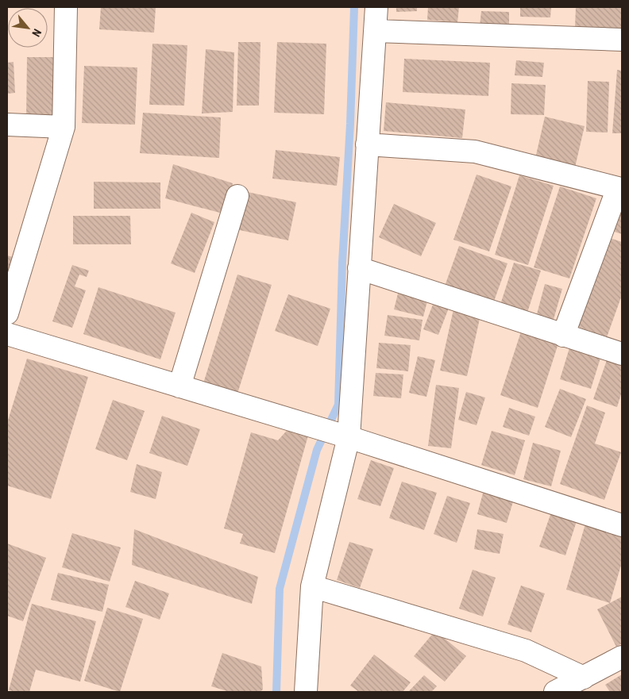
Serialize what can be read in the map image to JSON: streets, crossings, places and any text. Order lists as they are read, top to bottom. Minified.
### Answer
{"north":"bottom right"}
